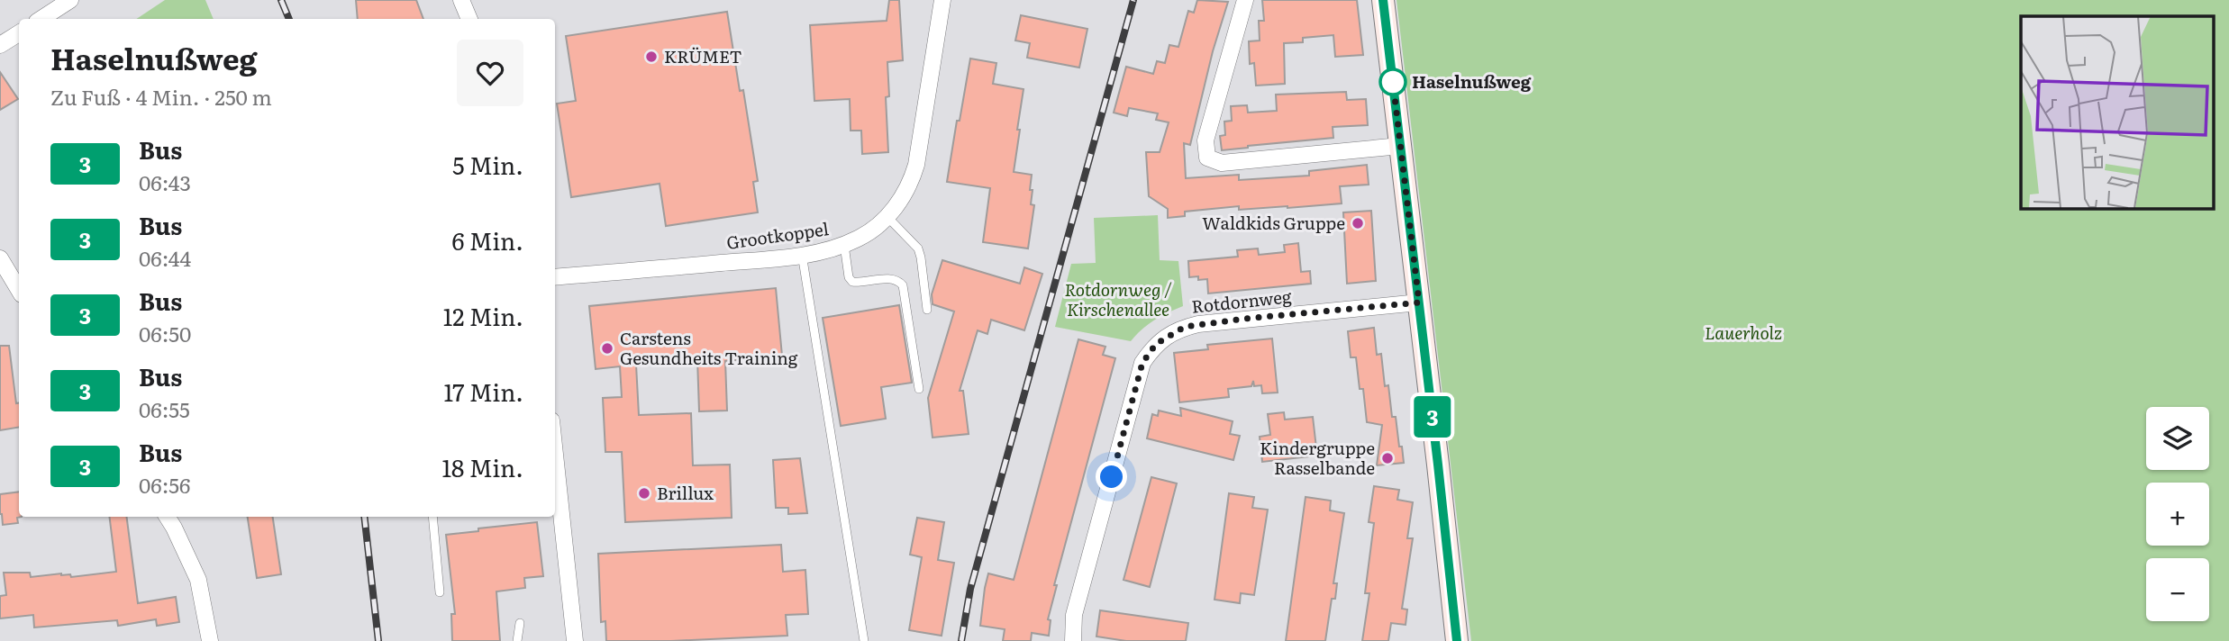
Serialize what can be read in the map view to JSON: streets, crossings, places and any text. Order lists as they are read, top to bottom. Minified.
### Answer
{"streets":{"street":["Grootkoppel","Rotdornweg"]},"parks":["Rotdornweg / Kirschenallee","Lauerholz"],"places":["KRÜMET","Haselnußweg","Waldkids Gruppe","Carstens Gesundheits Training","Kindergruppe Rasselbande","Brillux"],"lines":["bus line 3"],"page":{"on_map":"3","heading":["Haselnußweg","Zu Fuß · 4 Min. · 250 m"],"list":[{"mark":"3","name":"Bus","note":"06:43","value":"5 Min."},{"mark":"3","name":"Bus","note":"06:44","value":"6 Min."},{"mark":"3","name":"Bus","note":"06:50","value":"12 Min."},{"mark":"3","name":"Bus","note":"06:55","value":"17 Min."},{"mark":"3","name":"Bus","note":"06:56","value":"18 Min."}],"map_buttons":["+","−"]}}
